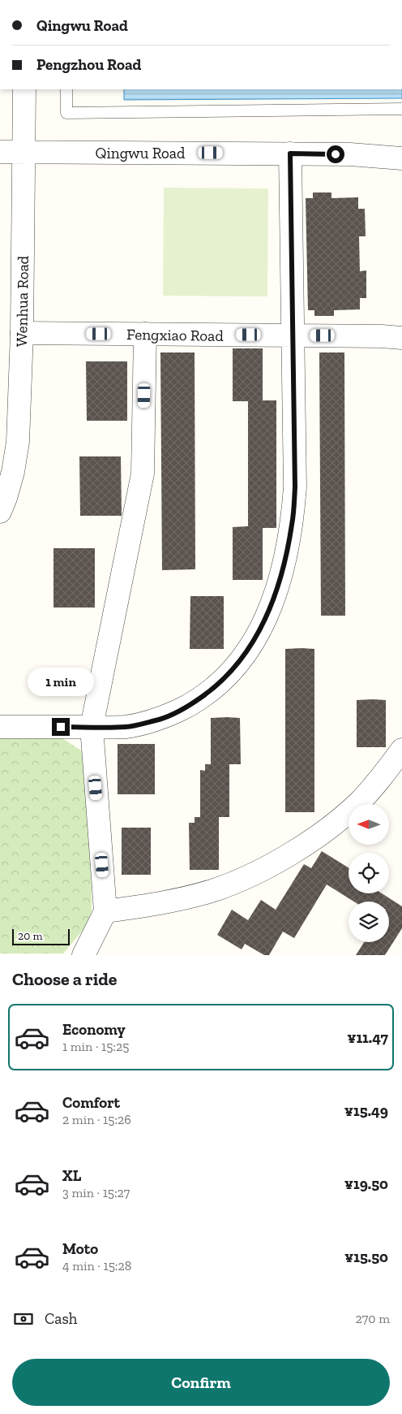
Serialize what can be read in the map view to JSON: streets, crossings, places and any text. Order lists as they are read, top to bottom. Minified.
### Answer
{"streets":{"street":["Qingwu Road","Wenhua Road","Fengxiao Road"]},"crossings":[["Qingwu Road","Wenhua Road"],["Wenhua Road","Fengxiao Road"]],"scale_bar":"20 m","north":"left","page":{"banner":["Qingwu Road","Pengzhou Road"],"bubble":"1 min","scale":"20 m","heading":"Choose a ride","list":[{"name":"Economy","note":"1 min · 15:25","value":"¥11.47"},{"name":"Comfort","note":"2 min · 15:26","value":"¥15.49"},{"name":"XL","note":"3 min · 15:27","value":"¥19.50"},{"name":"Moto","note":"4 min · 15:28","value":"¥15.50"}],"pay":["Cash","270 m"],"buttons":"Confirm"}}
